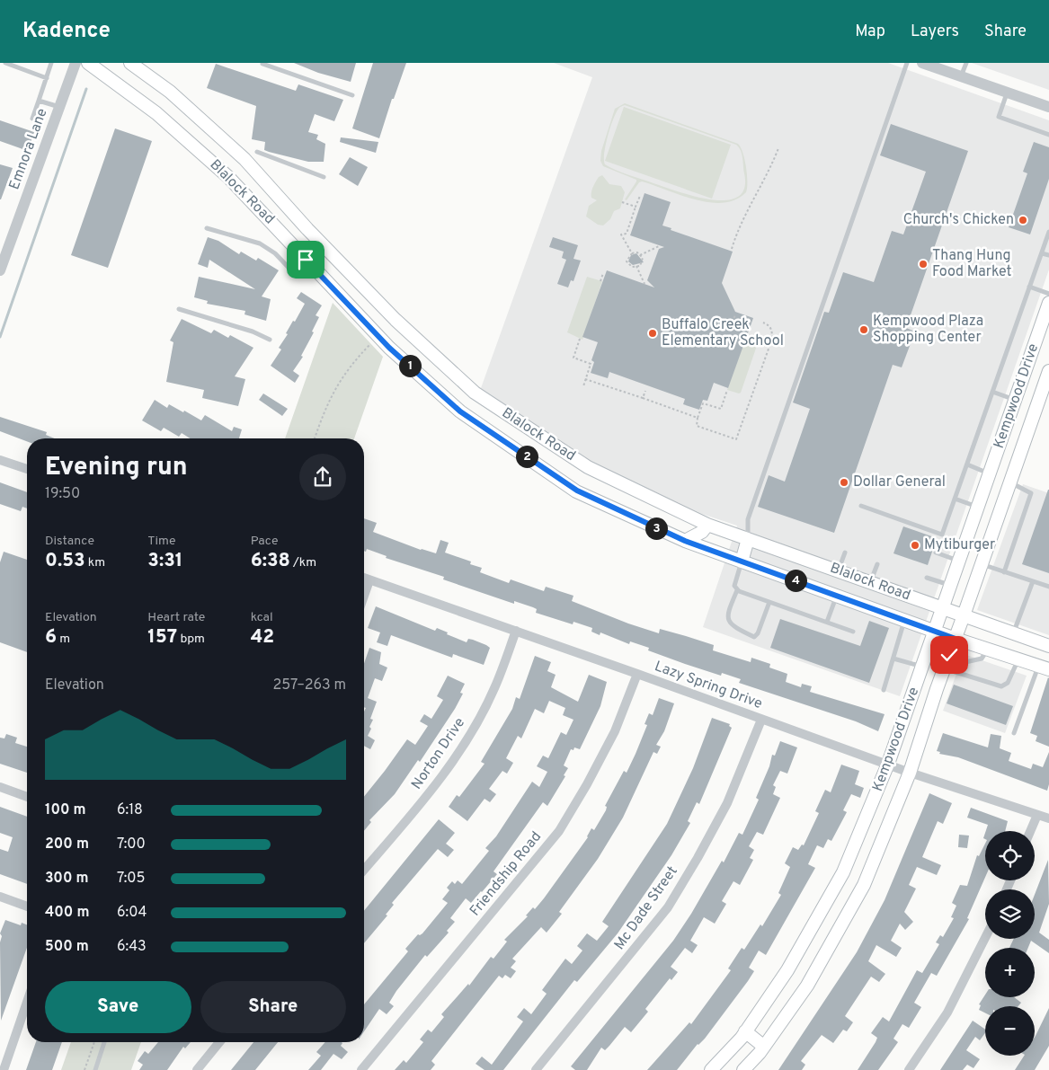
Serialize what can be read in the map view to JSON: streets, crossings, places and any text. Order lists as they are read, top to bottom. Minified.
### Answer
{"streets":{"main road":["Blalock Road","Kempwood Drive"],"street":["Emnora Lane","Lazy Spring Drive","Norton Drive","Friendship Road","Mc Dade Street"]},"crossings":[["Blalock Road","Kempwood Drive"],["Kempwood Drive","Lazy Spring Drive"],["Lazy Spring Drive","Norton Drive"],["Lazy Spring Drive","Friendship Road"],["Lazy Spring Drive","Mc Dade Street"]],"places":["Church's Chicken","Thang Hung Food Market","Kempwood Plaza Shopping Center","Buffalo Creek Elementary School","Dollar General","Mytiburger"],"page":{"header":"Kadence","nav":["Map","Layers","Share"],"pins":["1","2","3","4"],"heading":["Evening run","19:50"],"stats":[["Distance","0.53 km"],["Time","3:31"],["Pace","6:38 /km"],["Elevation","6 m"],["Heart rate","157 bpm"],["kcal","42"]],"chart":["Elevation","257–263 m"],"list":[{"name":"100 m","note":"6:18"},{"name":"200 m","note":"7:00"},{"name":"300 m","note":"7:05"},{"name":"400 m","note":"6:04"},{"name":"500 m","note":"6:43"}],"map_buttons":["+","−"],"buttons":["Save","Share"]}}
